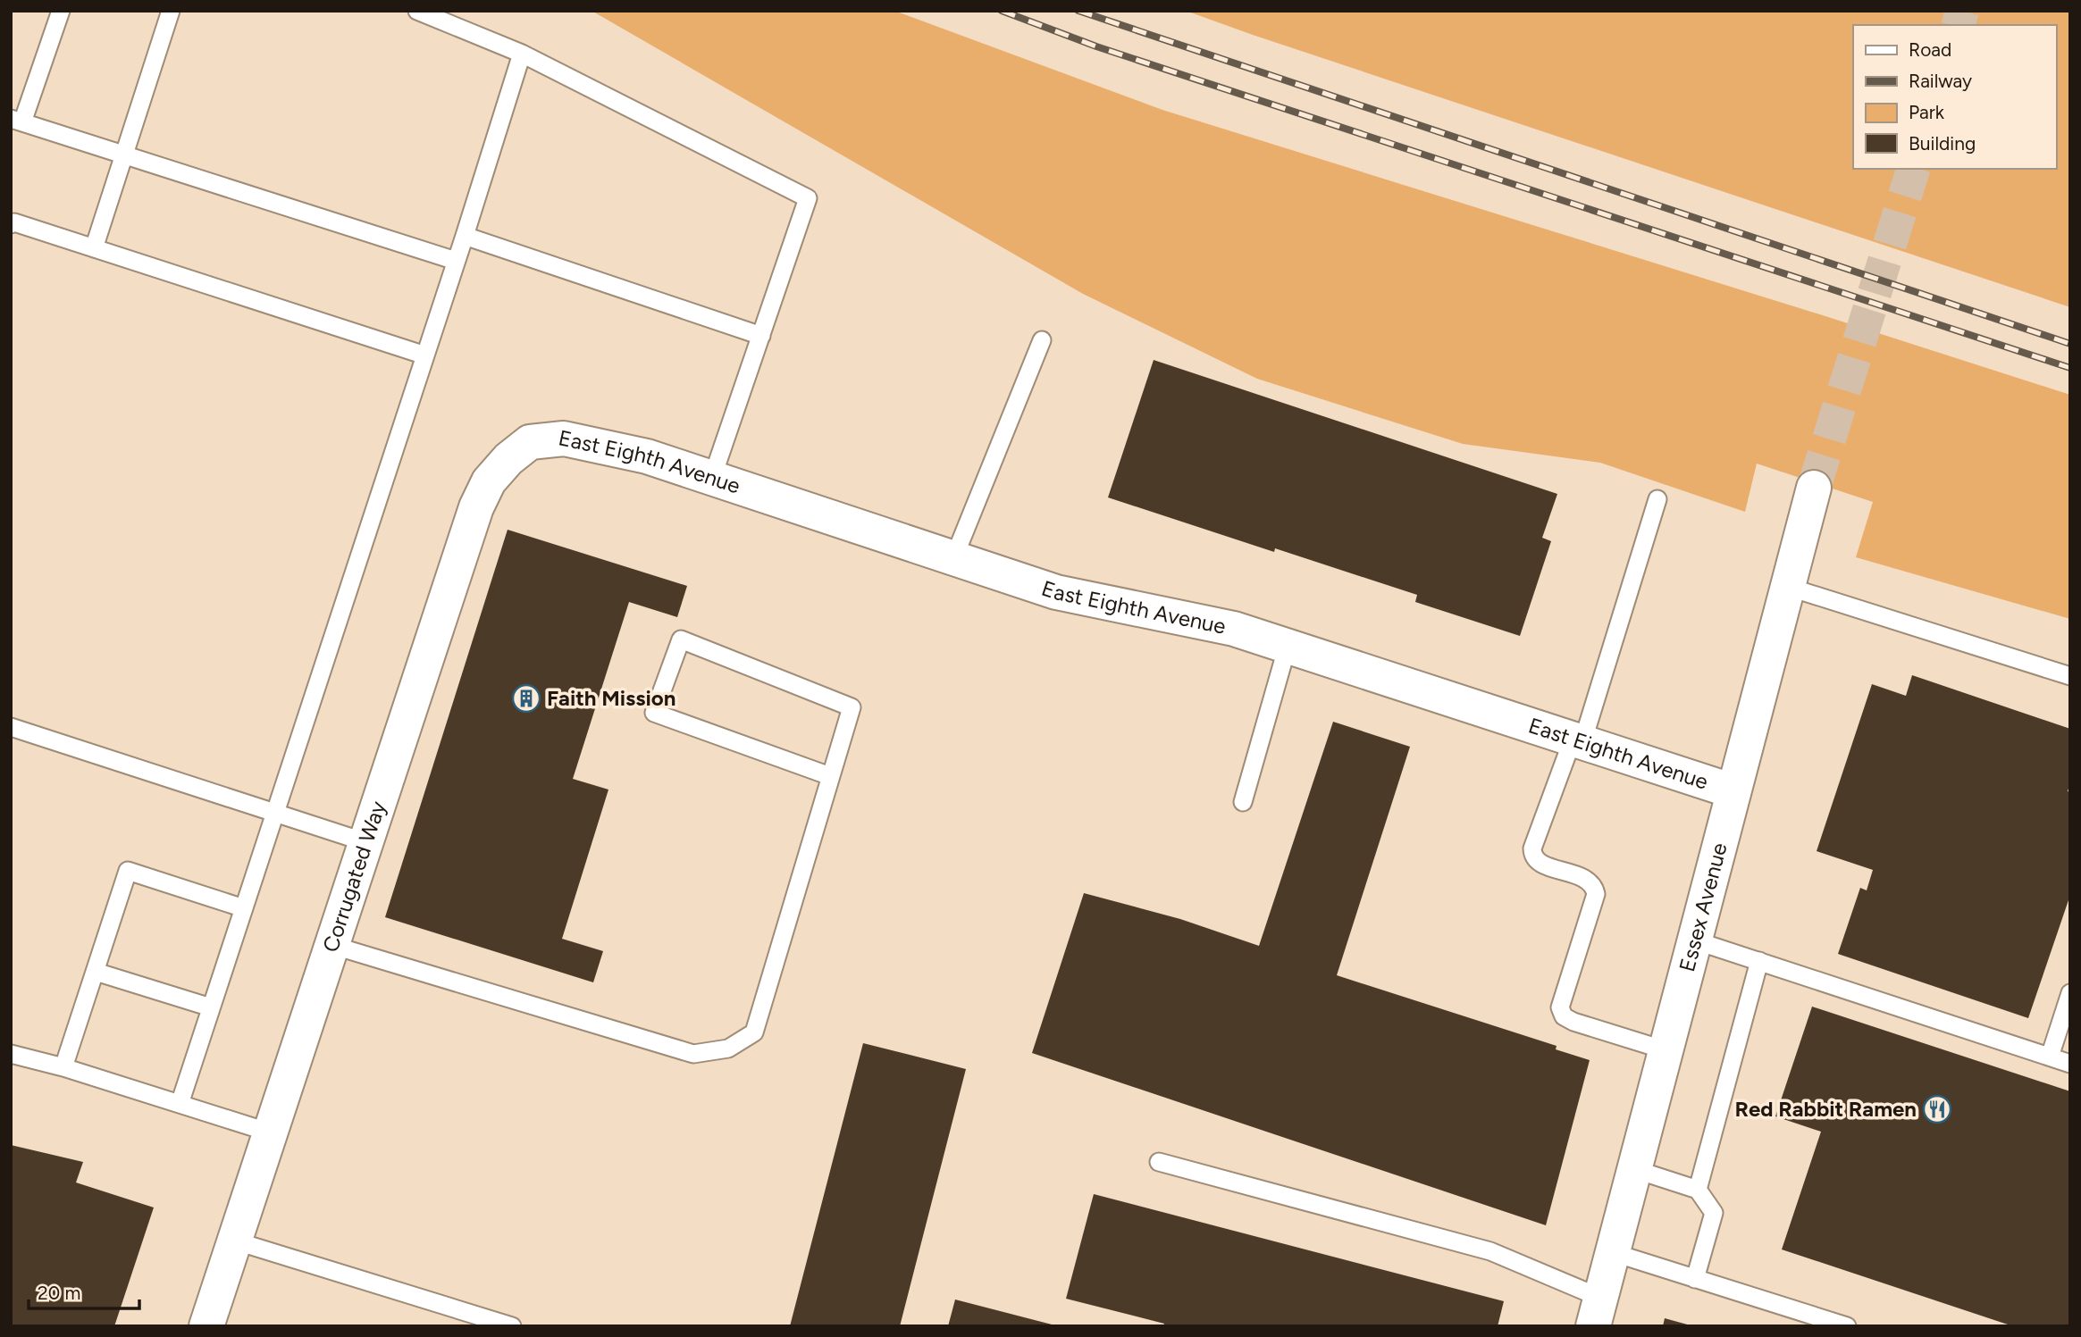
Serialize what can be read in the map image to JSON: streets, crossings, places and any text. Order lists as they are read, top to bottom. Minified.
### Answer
{"streets":{"street":["East Eighth Avenue","Corrugated Way","Essex Avenue"]},"crossings":[["East Eighth Avenue","Corrugated Way"],["East Eighth Avenue","Essex Avenue"]],"places":{"building":["Faith Mission"],"restaurant":["Red Rabbit Ramen"]},"legend":["Road","Railway","Park","Building"],"scale_bar":"20 m"}
